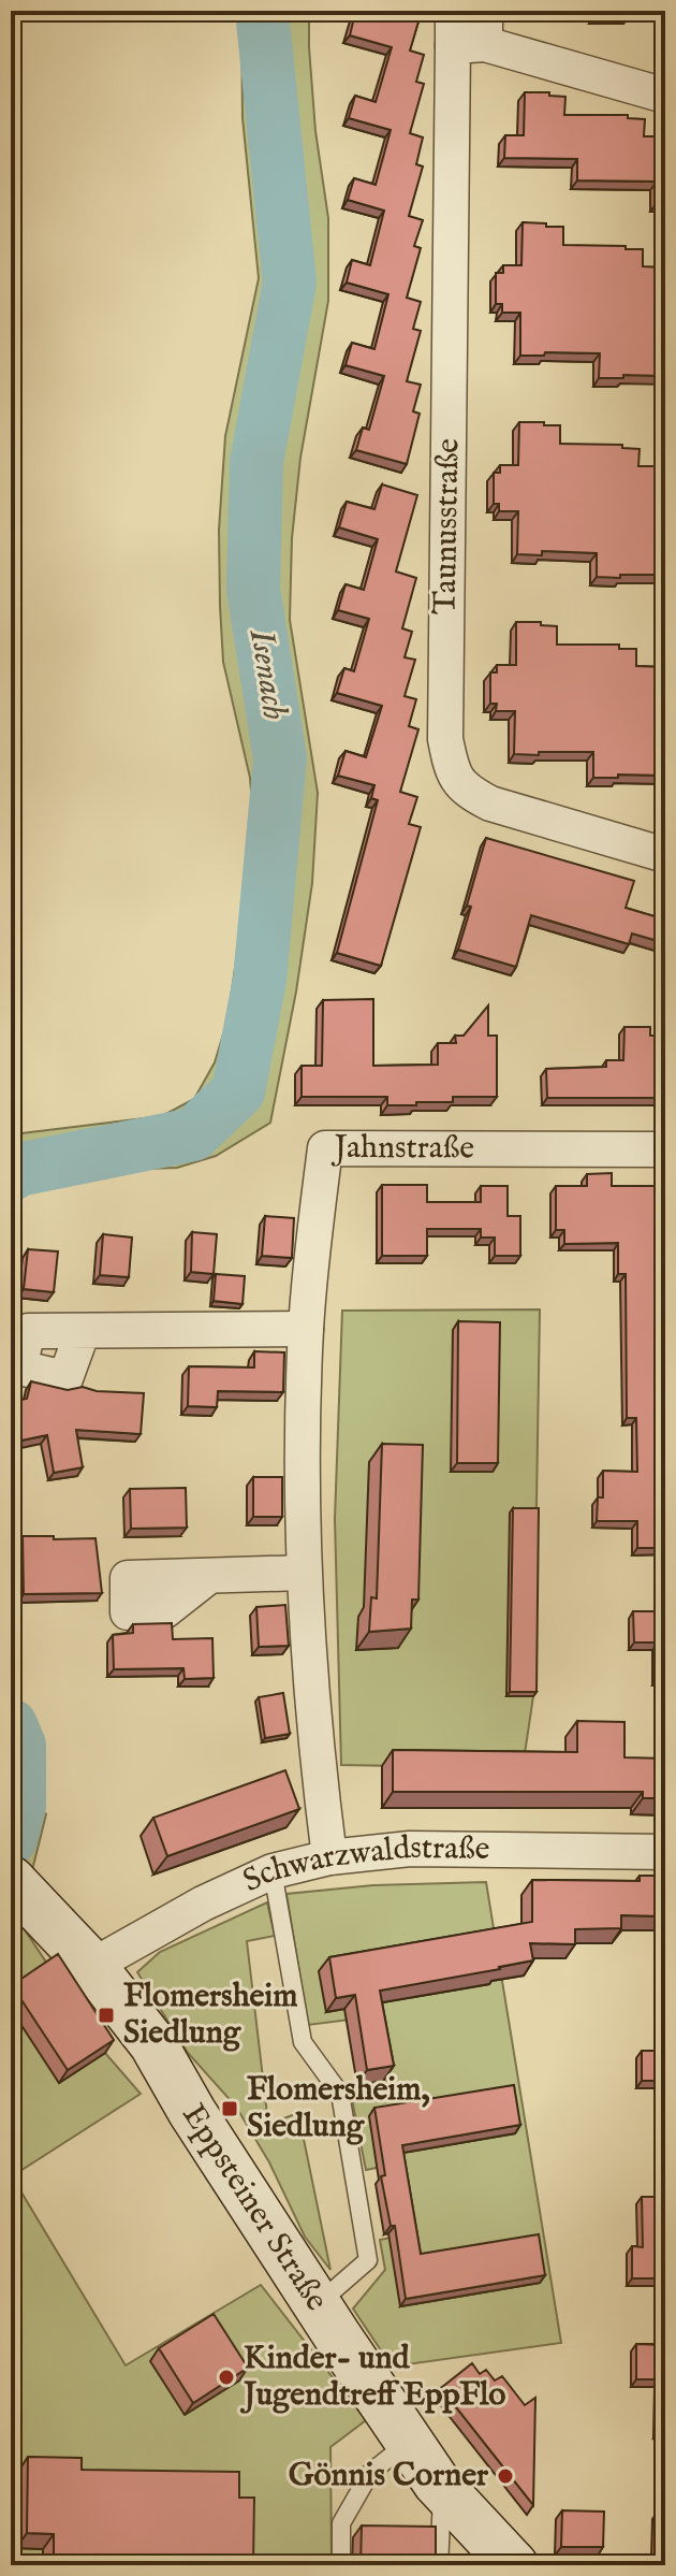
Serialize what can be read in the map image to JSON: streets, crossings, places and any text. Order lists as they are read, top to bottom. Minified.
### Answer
{"streets":{"main road":["Eppsteiner Straße"],"street":["Taunusstraße","Jahnstraße","Schwarzwaldstraße"]},"crossings":[["Jahnstraße","Schwarzwaldstraße"],["Schwarzwaldstraße","Eppsteiner Straße"]],"water":["Isenach"],"places":{"transit":["Flomersheim Siedlung","Flomersheim, Siedlung"],"other":["Kinder- und Jugendtreff EppFlo","Gönnis Corner"]}}
